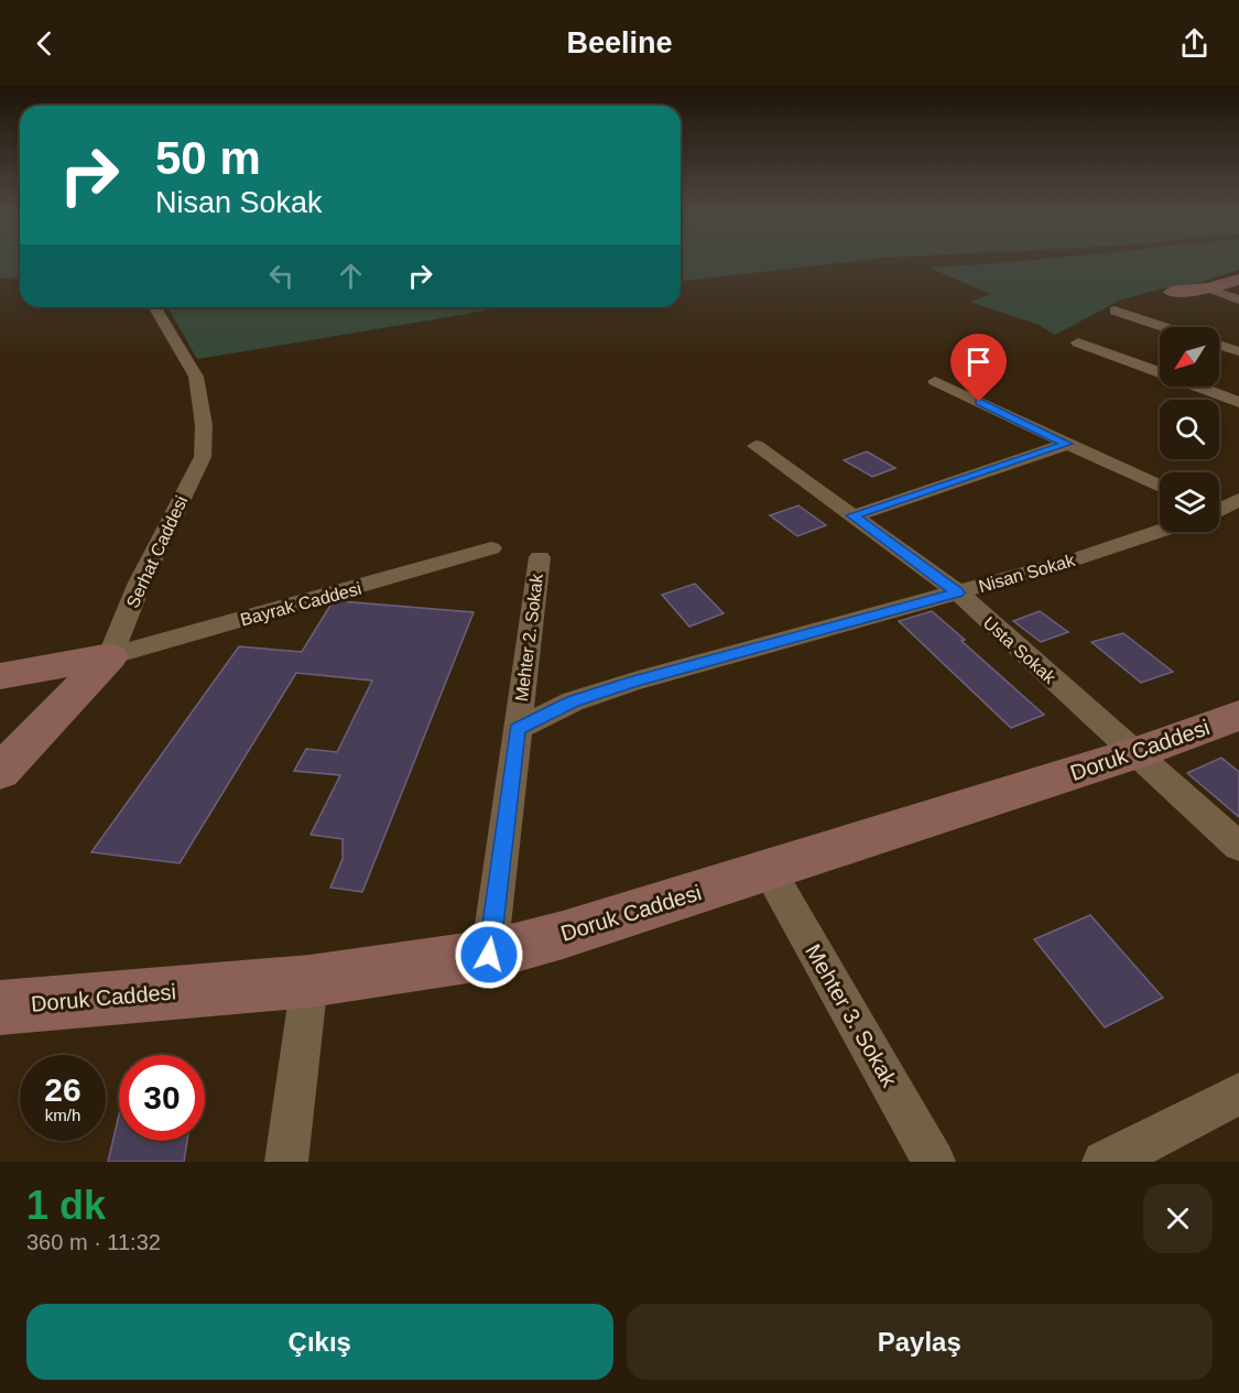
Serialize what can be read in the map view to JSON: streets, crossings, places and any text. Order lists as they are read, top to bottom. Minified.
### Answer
{"streets":{"street":["Serhat Caddesi","Nisan Sokak","Bayrak Caddesi","Mehter 2. Sokak","Usta Sokak","Doruk Caddesi","Mehter 3. Sokak"]},"crossings":[["Serhat Caddesi","Bayrak Caddesi"],["Nisan Sokak","Mehter 2. Sokak"],["Nisan Sokak","Usta Sokak"],["Mehter 2. Sokak","Doruk Caddesi"],["Usta Sokak","Doruk Caddesi"],["Doruk Caddesi","Mehter 3. Sokak"]],"north":"bottom left","page":{"header":"Beeline","turn":["50 m","Nisan Sokak"],"speed":"26 km/h","limit":"30","heading":["1 dk","360 m · 11:32"],"buttons":["Çıkış","Paylaş"]}}
